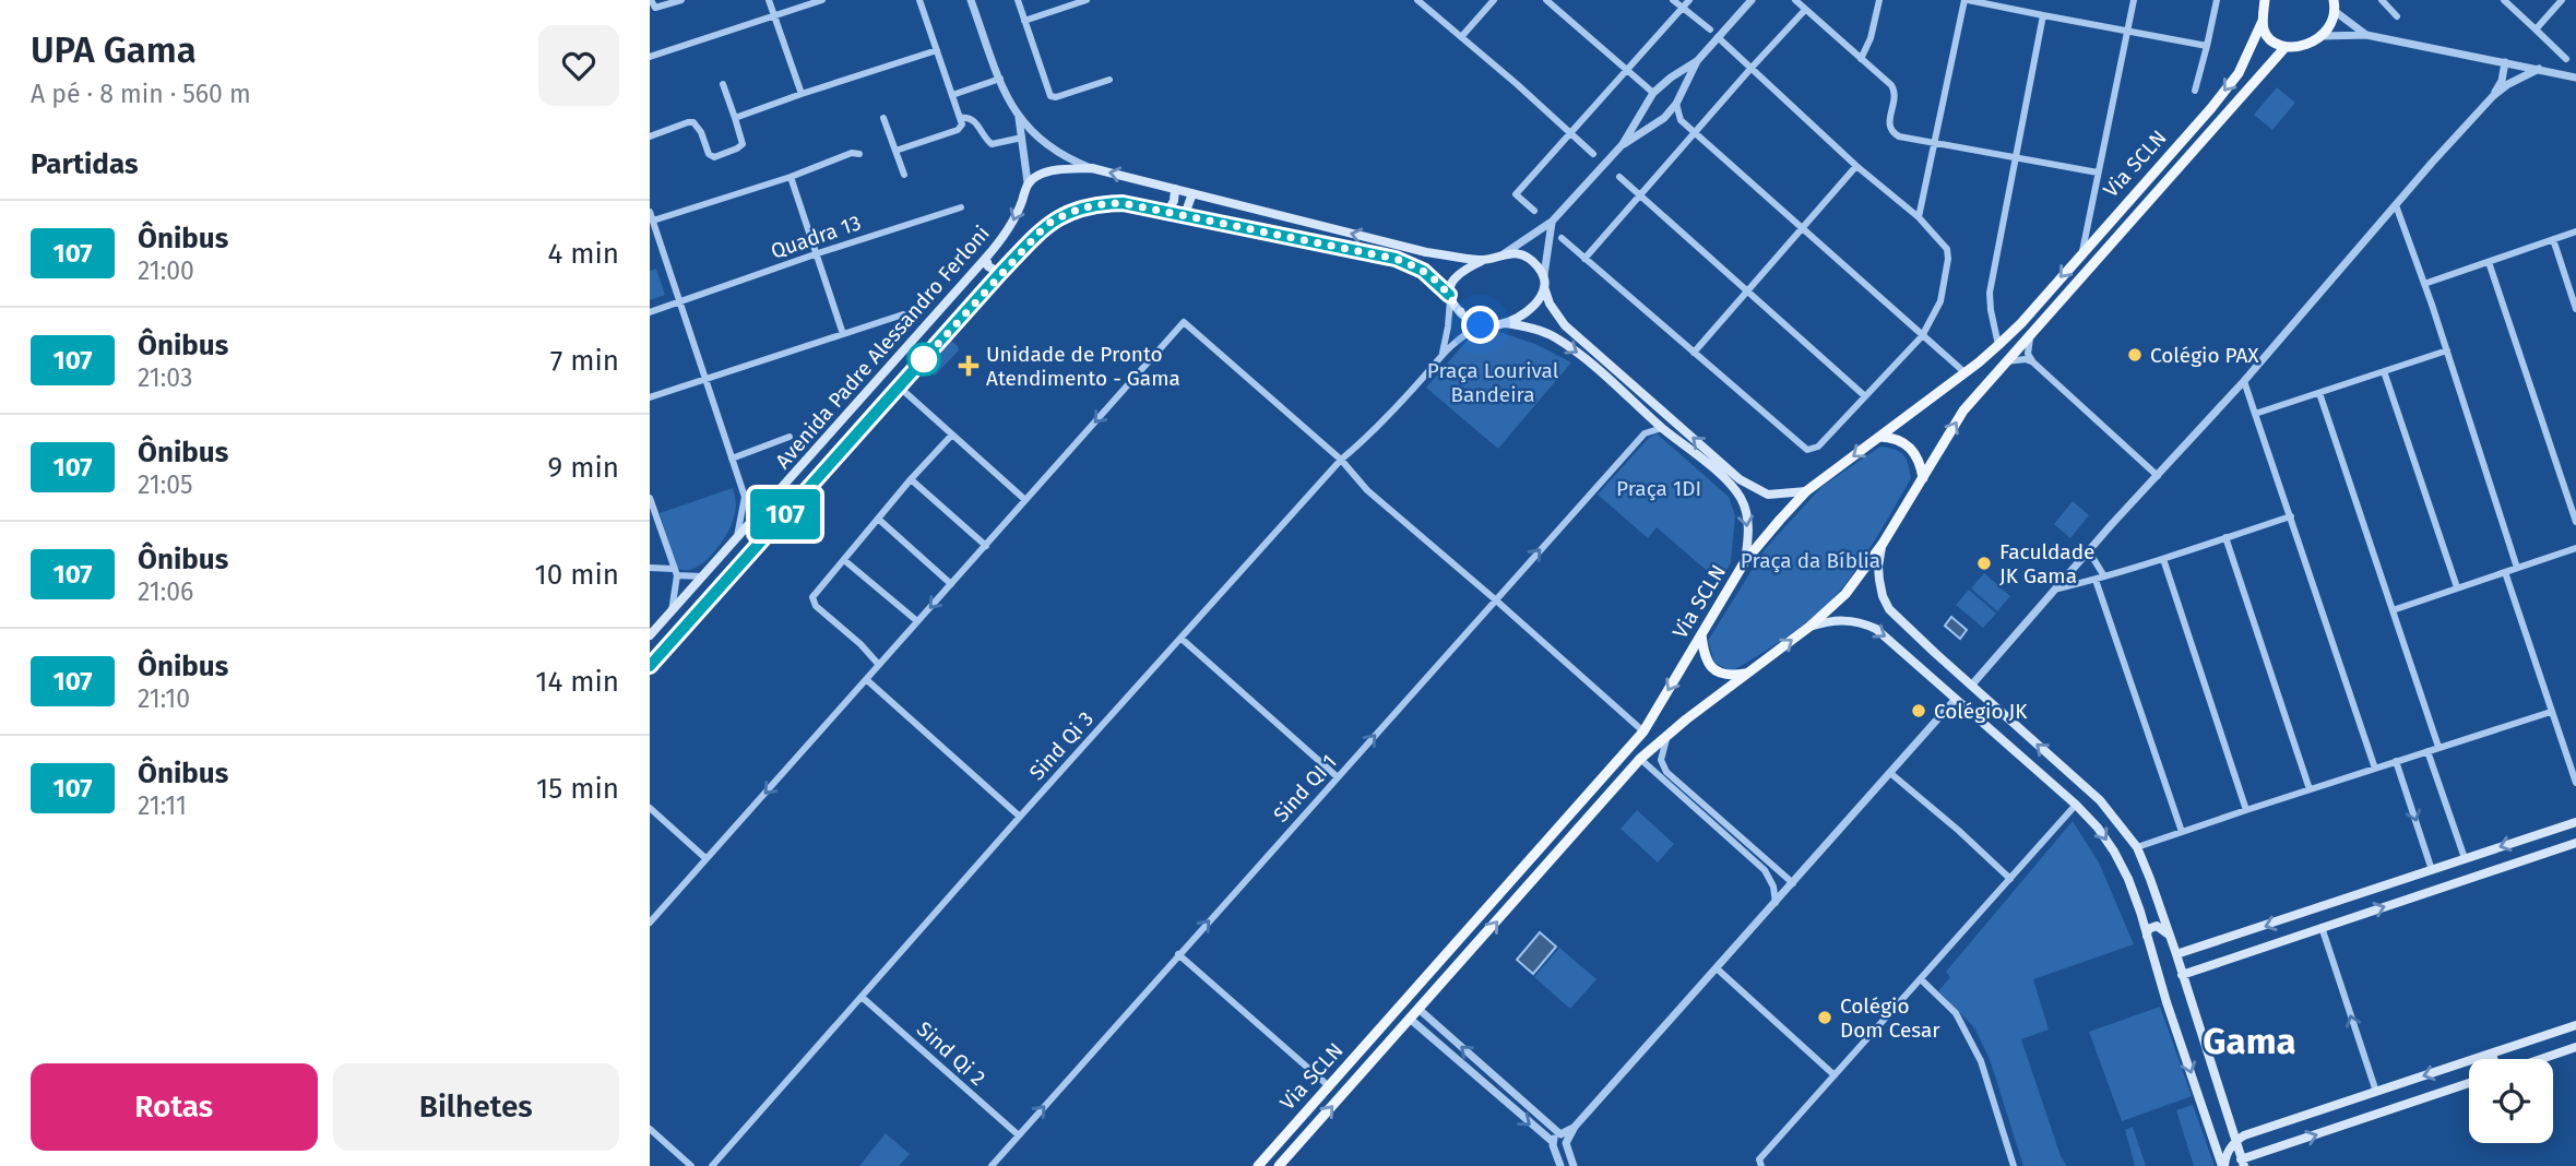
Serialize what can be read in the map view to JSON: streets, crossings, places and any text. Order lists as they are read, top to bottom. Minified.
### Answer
{"streets":{"main road":["Via SCLN","Avenida Padre Alessandro Ferloni"],"street":["Quadra 13","Sind Qi 3","Sind QI 1","Sind Qi 2"]},"crossings":[["Sind Qi 3","Sind Qi 2"],["Sind QI 1","Sind Qi 2"]],"one_way":["Sind QI 1"],"districts":["Gama"],"parks":["Praça Lourival Bandeira","Praça 1DI","Praça da Bíblia"],"places":{"other":["Colégio PAX","Faculdade JK Gama","Colégio JK","Colégio Dom Cesar"],"health":["Unidade de Pronto Atendimento - Gama"]},"lines":["bus line 107"],"page":{"heading":[["UPA Gama","A pé · 8 min · 560 m"],"Partidas"],"on_map":"107","list":[{"mark":"107","name":"Ônibus","note":"21:00","value":"4 min"},{"mark":"107","name":"Ônibus","note":"21:03","value":"7 min"},{"mark":"107","name":"Ônibus","note":"21:05","value":"9 min"},{"mark":"107","name":"Ônibus","note":"21:06","value":"10 min"},{"mark":"107","name":"Ônibus","note":"21:10","value":"14 min"},{"mark":"107","name":"Ônibus","note":"21:11","value":"15 min"}],"buttons":["Rotas","Bilhetes"]}}
